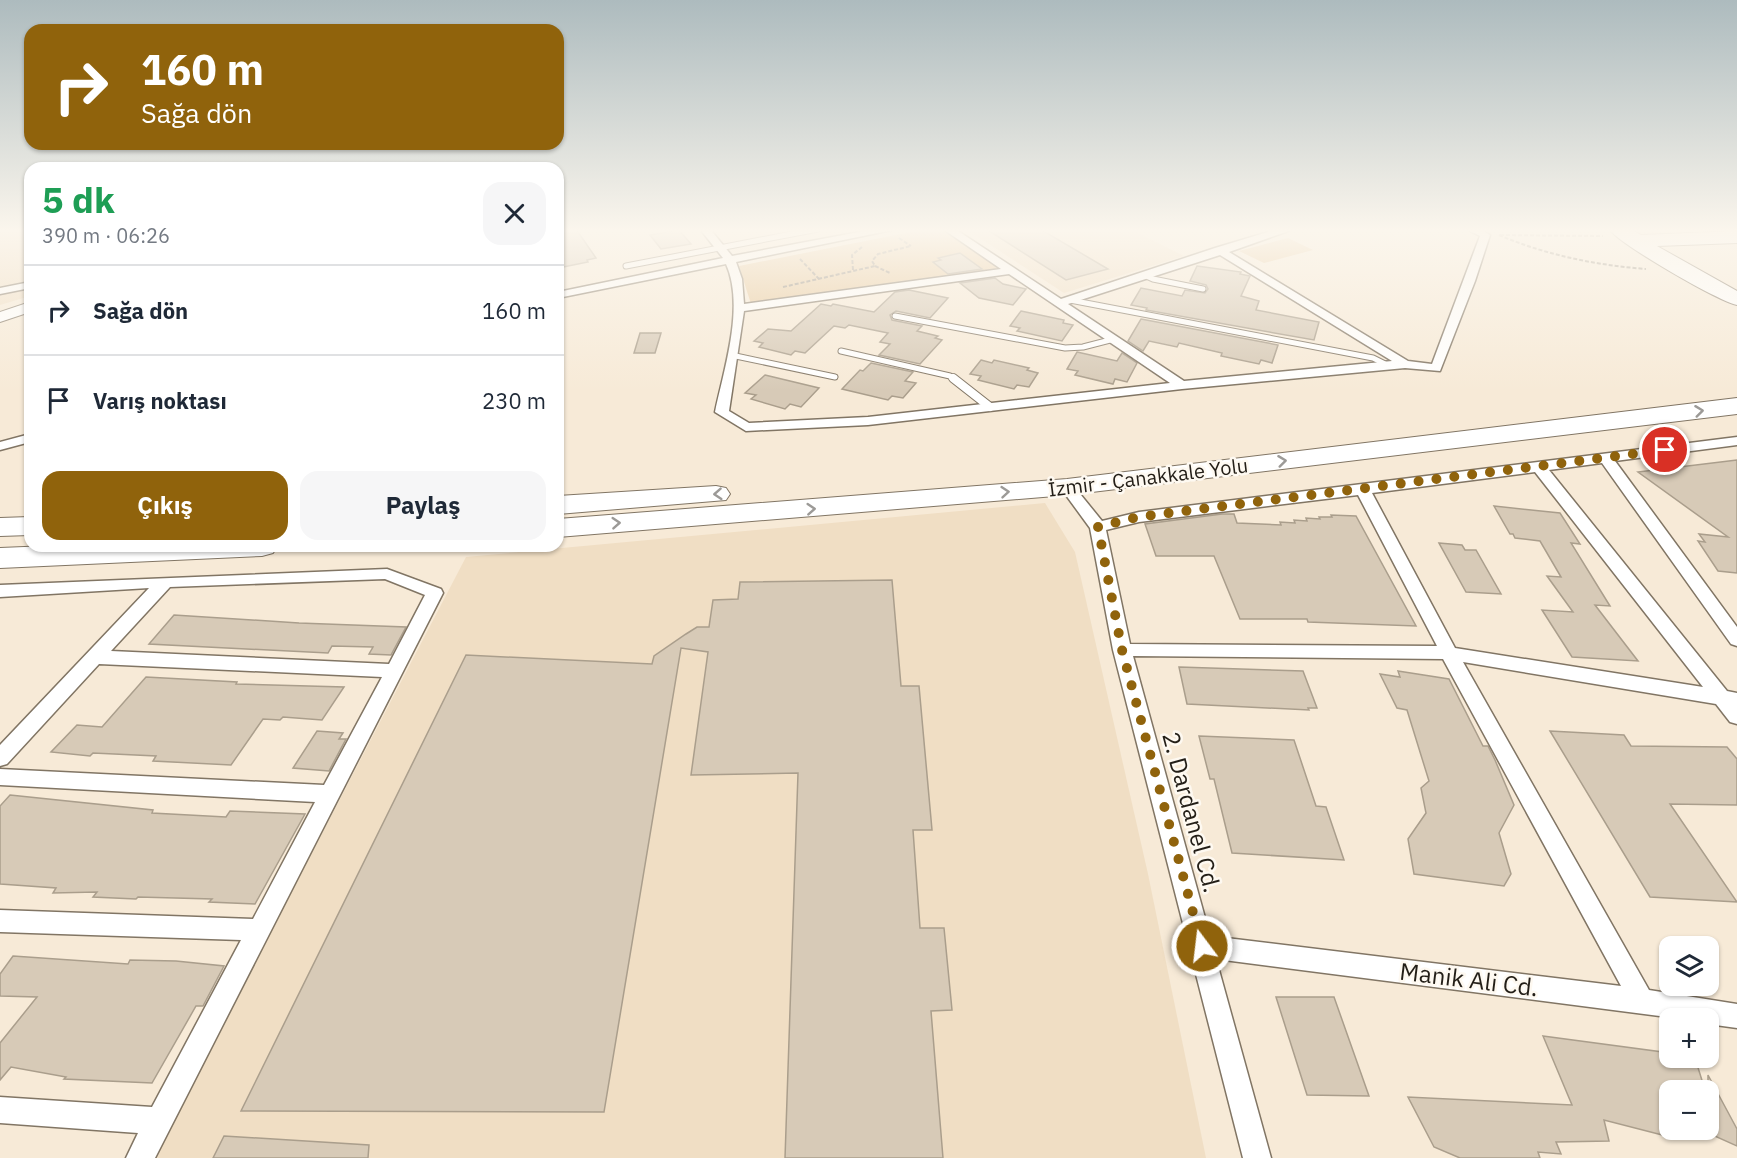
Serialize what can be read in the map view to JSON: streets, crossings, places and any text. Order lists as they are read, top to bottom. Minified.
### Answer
{"streets":{"highway":["İzmir - Çanakkale Yolu"],"street":["2. Dardanel Cd.","Manik Ali Cd."]},"crossings":[["İzmir - Çanakkale Yolu","2. Dardanel Cd."],["2. Dardanel Cd.","Manik Ali Cd."]],"page":{"turn":["160 m","Sağa dön"],"heading":["5 dk","390 m · 06:26"],"list":[{"name":"Sağa dön","value":"160 m"},{"name":"Varış noktası","value":"230 m"}],"buttons":["Çıkış","Paylaş"],"map_buttons":["+","−"]}}
